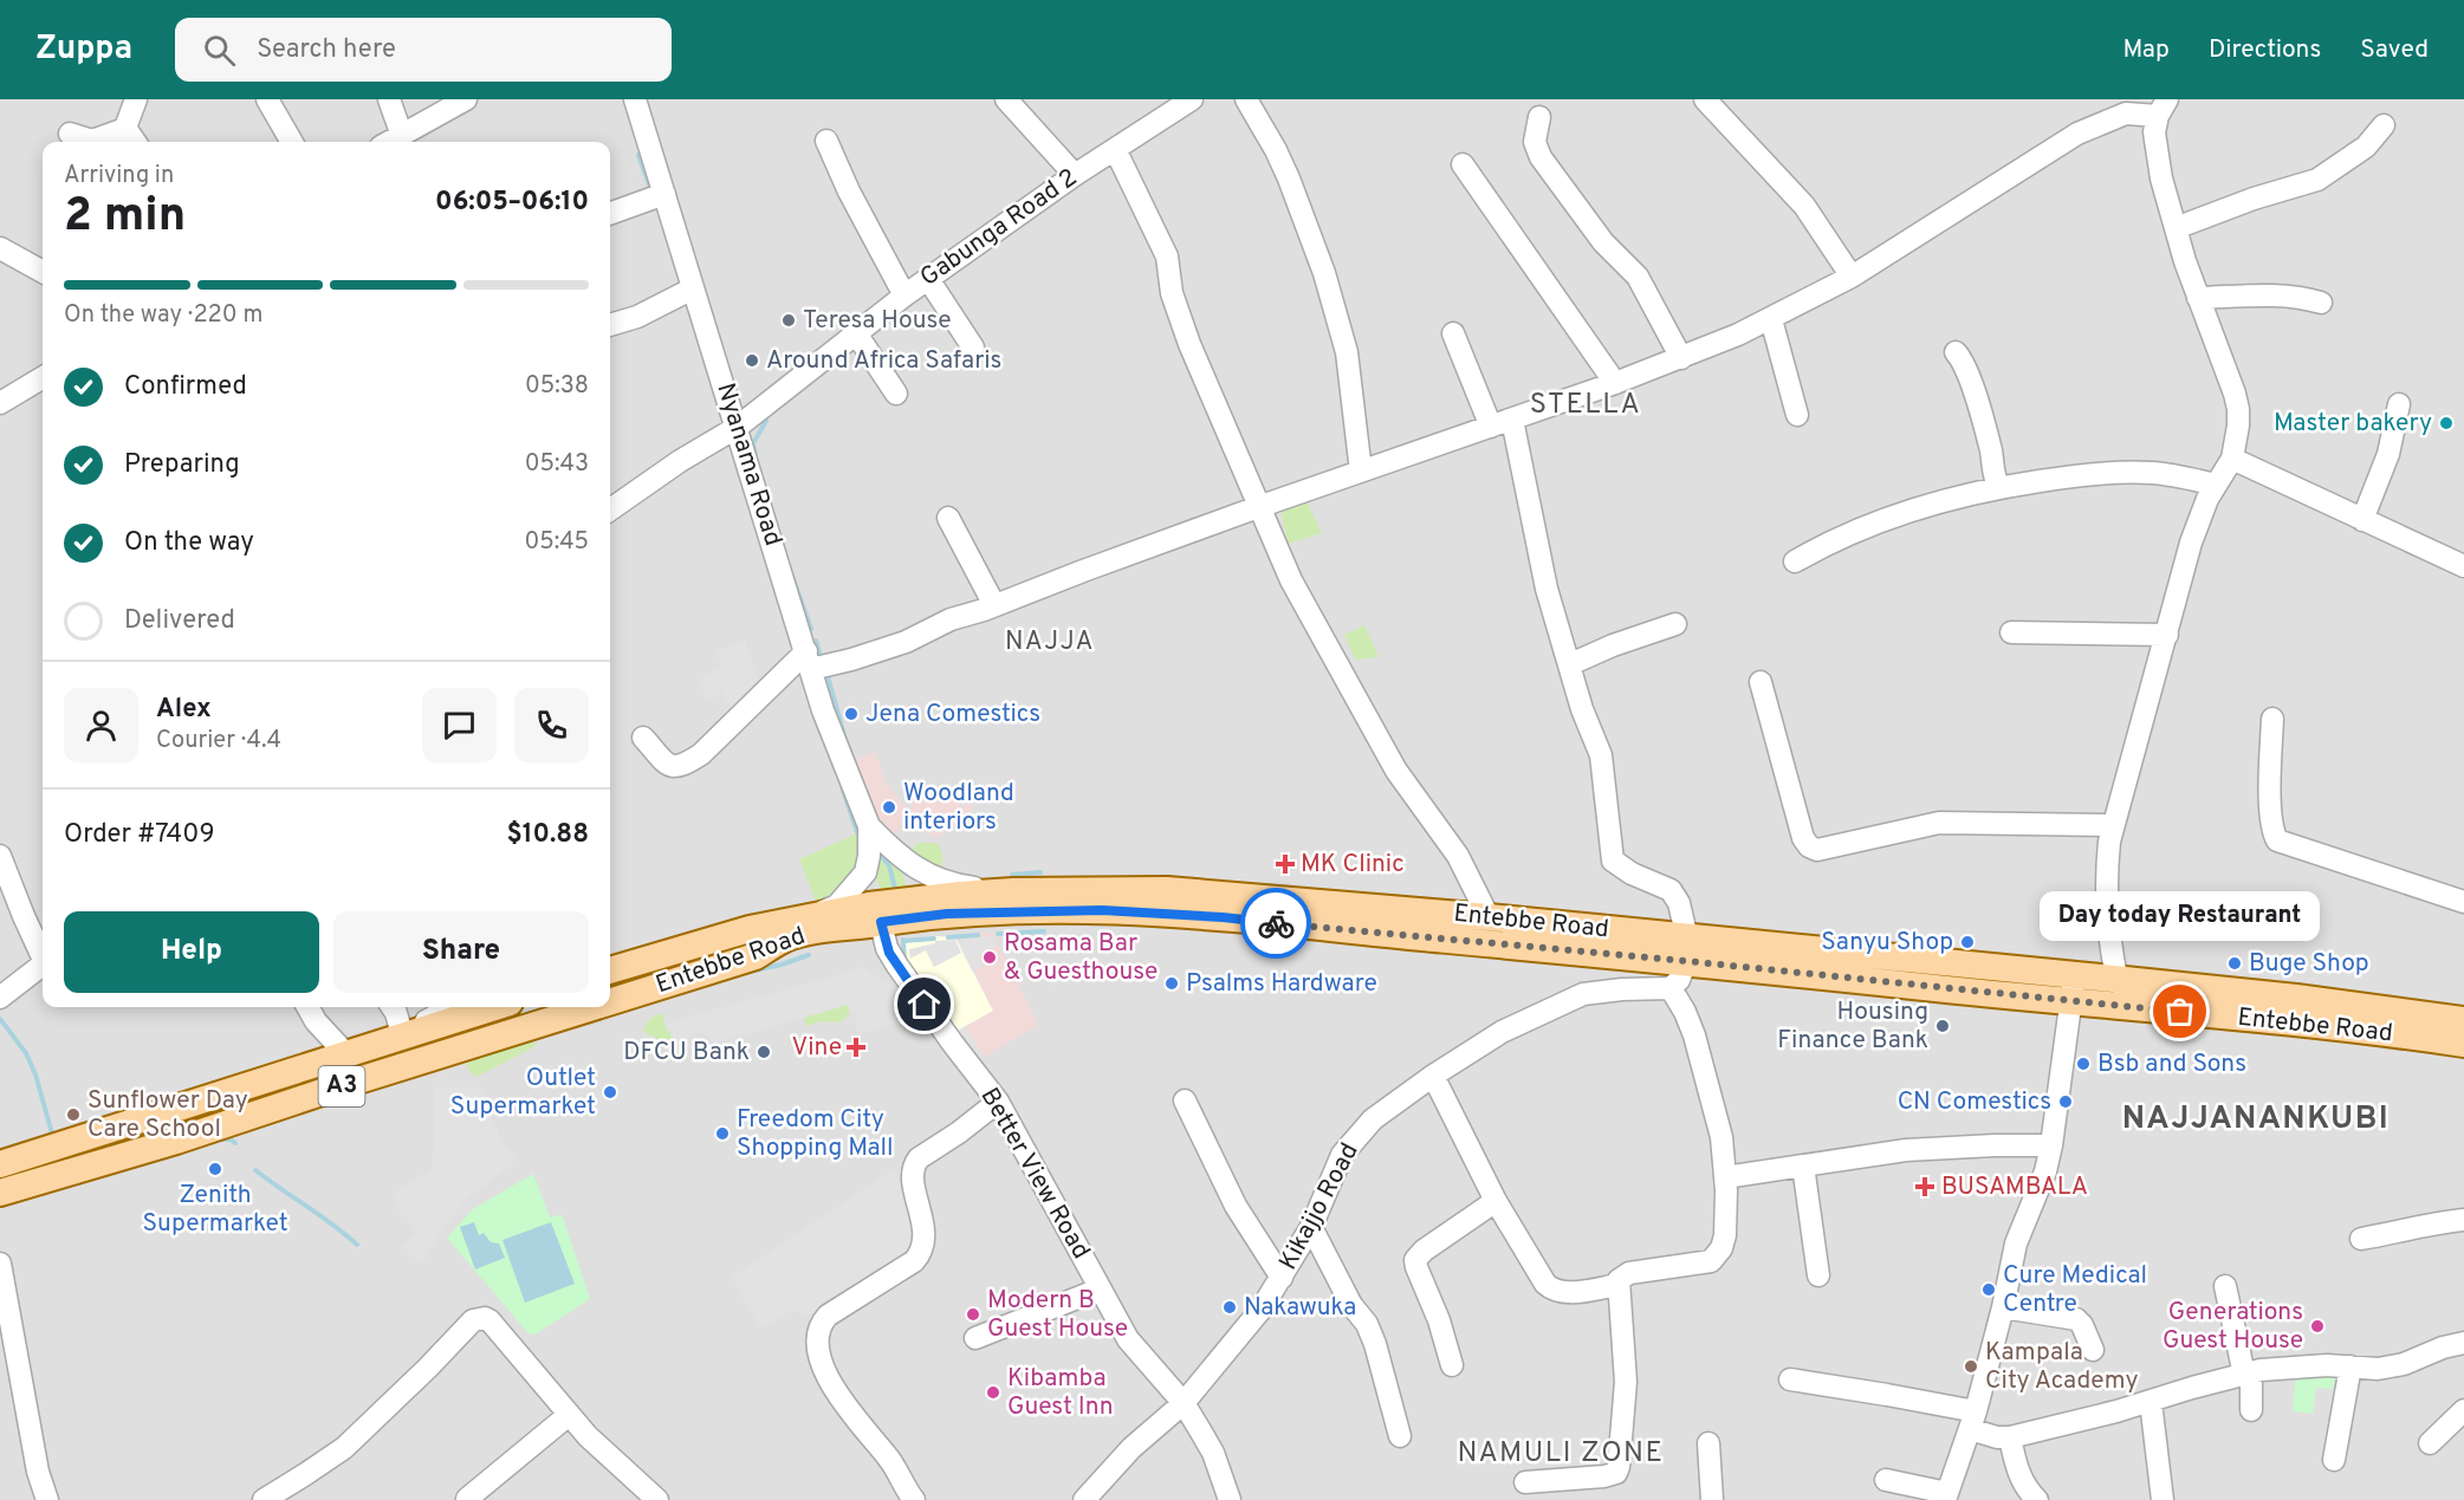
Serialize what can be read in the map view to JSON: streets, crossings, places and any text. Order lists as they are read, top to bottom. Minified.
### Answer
{"streets":{"main road":["Entebbe Road","A3"],"street":["Gabunga Road 2","Nyanama Road","Better View Road","Kikajjo Road"]},"crossings":[["Gabunga Road 2","Nyanama Road"],["Nyanama Road","Entebbe Road"],["Entebbe Road","Better View Road"],["Better View Road","Kikajjo Road"]],"districts":["STELLA","NAJJA","NAJJANANKUBI","NAMULI ZONE"],"places":{"other":["Teresa House","Around Africa Safaris","Master bakery","Jena Comestics","Woodland interiors","Sanyu Shop","Rosama Bar & Guesthouse","Buge Shop","Psalms Hardware","Day today Restaurant","Housing Finance Bank","DFCU Bank","Bsb and Sons","Outlet Supermarket","CN Comestics","Sunflower Day Care School","Freedom City Shopping Mall","Zenith Supermarket","Cure Medical Centre","Nakawuka","Modern B Guest House","Generations Guest House","Kampala City Academy","Kibamba Guest Inn"],"health":["MK Clinic","Vine","BUSAMBALA"]},"page":{"header":"Zuppa","search":"Search here","nav":["Map","Directions","Saved"],"heading":["2 min","Arriving in","06:05–06:10"],"panel":["Alex","Courier · 4.4","Order #7409","$10.88"],"bar":"On the way · 220 m","list":[["Confirmed","05:38"],["Preparing","05:43"],["On the way","05:45"],"Delivered"],"bubble":"Day today Restaurant","buttons":["Help","Share"]}}
